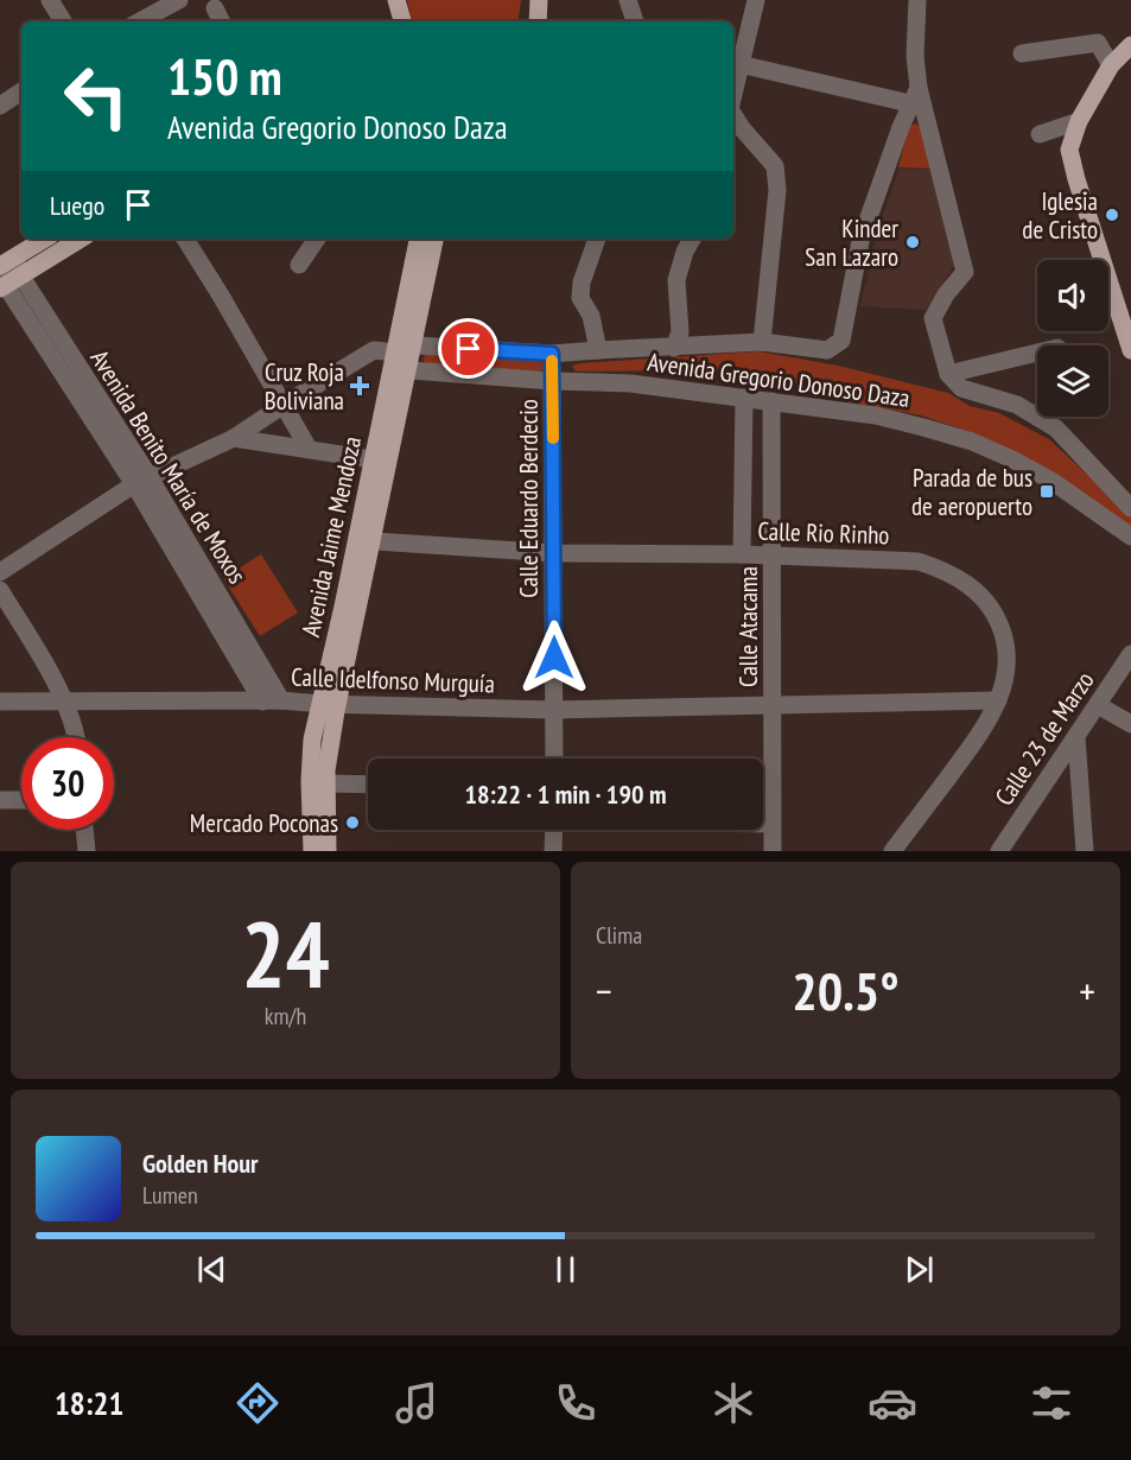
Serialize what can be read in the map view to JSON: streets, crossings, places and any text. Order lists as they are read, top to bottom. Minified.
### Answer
{"streets":{"main road":["Avenida Jaime Mendoza"],"street":["Avenida Gregorio Donoso Daza","Avenida Benito María de Moxos","Calle Eduardo Berdecio","Calle Rio Rinho","Calle Atacama","Calle Idelfonso Murguía","Calle 23 de Marzo"]},"crossings":[["Avenida Gregorio Donoso Daza","Calle Eduardo Berdecio"],["Avenida Gregorio Donoso Daza","Avenida Jaime Mendoza"],["Avenida Gregorio Donoso Daza","Calle Atacama"],["Avenida Benito María de Moxos","Calle Idelfonso Murguía"],["Calle Eduardo Berdecio","Calle Rio Rinho"],["Calle Eduardo Berdecio","Calle Idelfonso Murguía"],["Calle Rio Rinho","Avenida Jaime Mendoza"],["Calle Rio Rinho","Calle Atacama"],["Calle Rio Rinho","Calle Idelfonso Murguía"],["Avenida Jaime Mendoza","Calle Idelfonso Murguía"],["Calle Atacama","Calle Idelfonso Murguía"]],"places":{"other":["Iglesia de Cristo","Kinder San Lazaro","Mercado Poconas"],"health":["Cruz Roja Boliviana"],"transit":["Parada de bus de aeropuerto"]},"page":{"turn":["150 m","Avenida Gregorio Donoso Daza"],"then":"Luego","limit":"30","trip":"18:22 · 1 min · 190 m","tile":[["24","km/h"],"Clima"],"heat":["−","20.5°","+"],"song":["Golden Hour","Lumen"],"tabs":"18:21"}}
